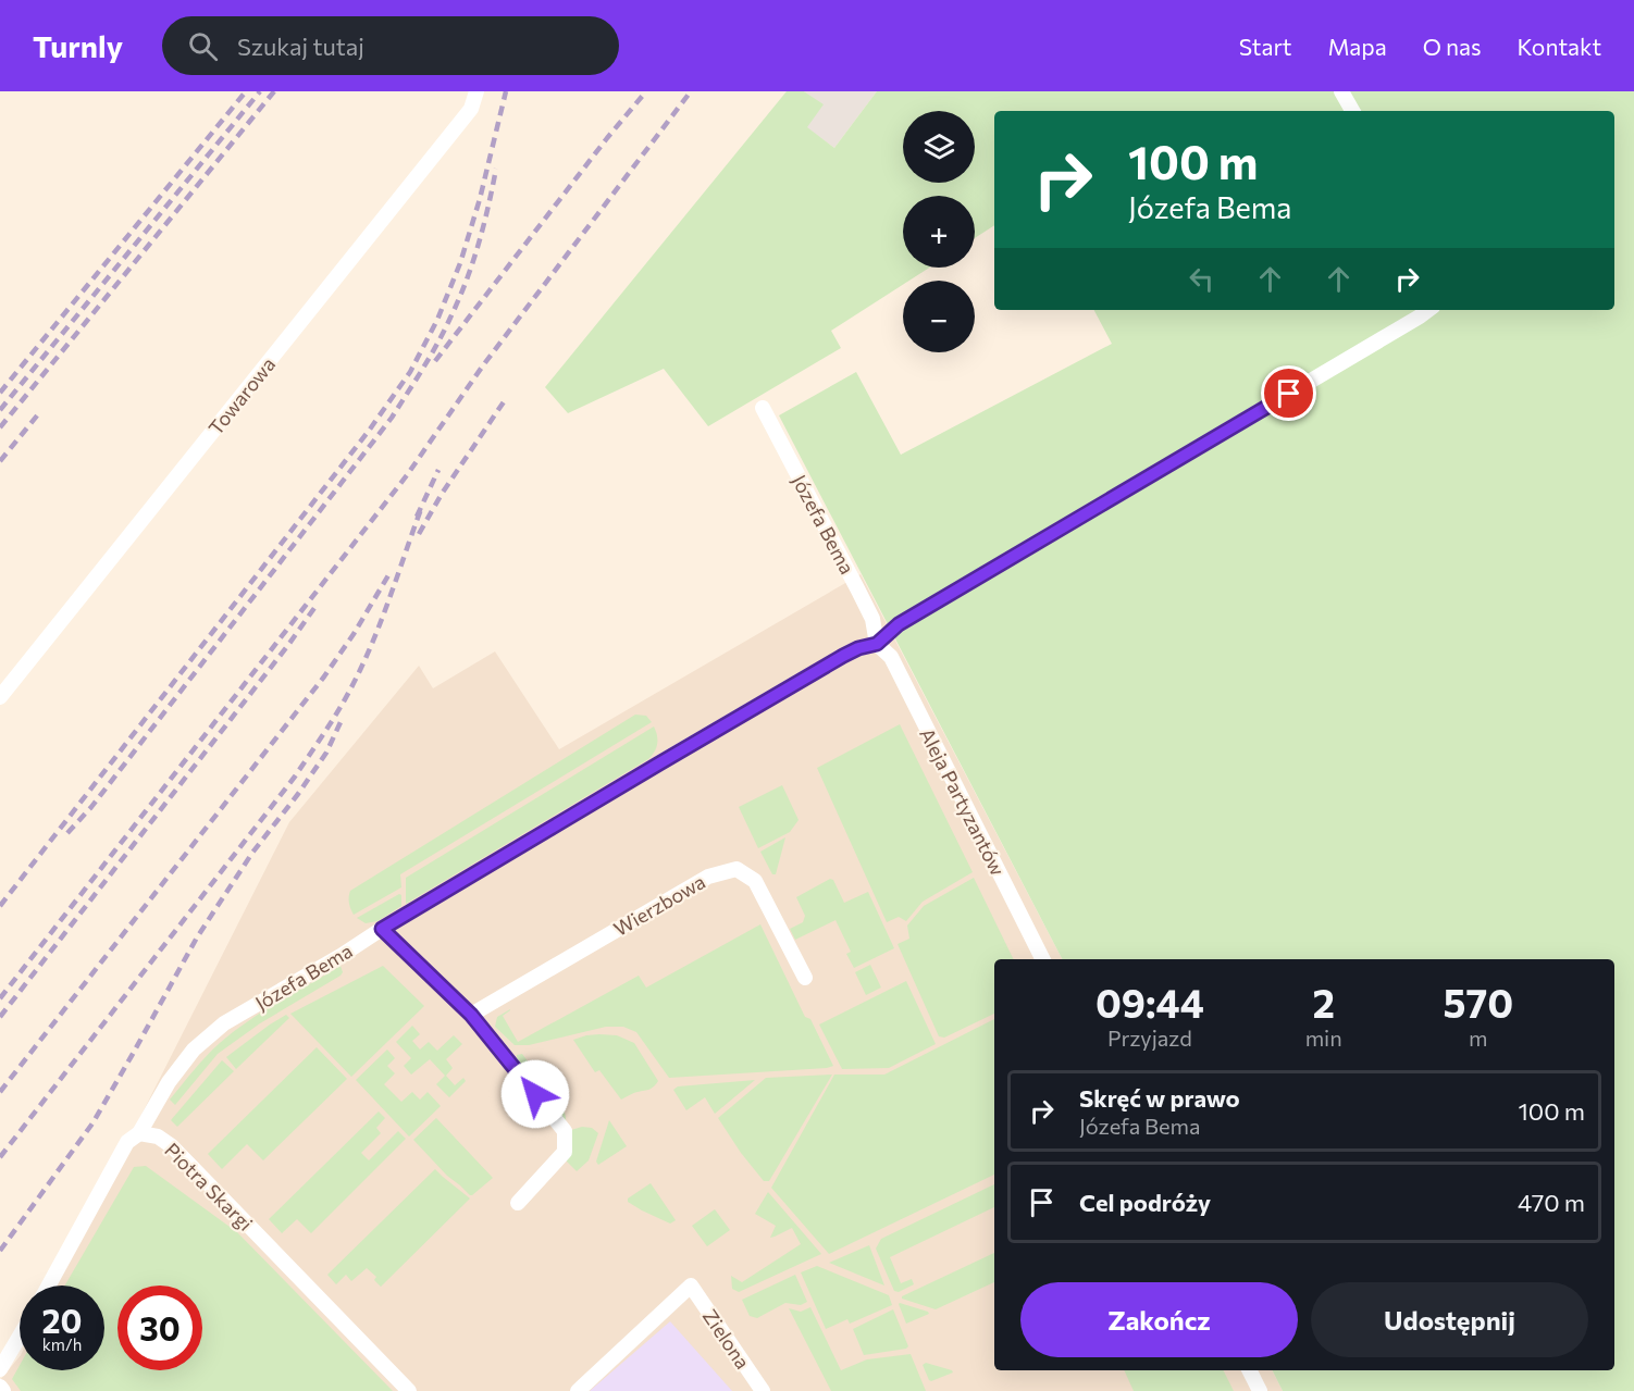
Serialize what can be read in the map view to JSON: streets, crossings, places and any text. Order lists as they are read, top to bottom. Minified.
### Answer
{"streets":{"street":["Towarowa","Józefa Bema","Aleja Partyzantów","Wierzbowa","Piotra Skargi","Zielona"]},"crossings":[["Józefa Bema","Aleja Partyzantów"],["Józefa Bema","Piotra Skargi"]],"page":{"header":"Turnly","search":"Szukaj tutaj","nav":["Start","Mapa","O nas","Kontakt"],"map_buttons":["+","−"],"turn":["100 m","Józefa Bema"],"eta":["09:44","Przyjazd","2","min","570","m"],"list":[{"name":"Skręć w prawo","note":"Józefa Bema","value":"100 m"},{"name":"Cel podróży","value":"470 m"}],"buttons":["Zakończ","Udostępnij"],"speed":"20 km/h","limit":"30"}}
